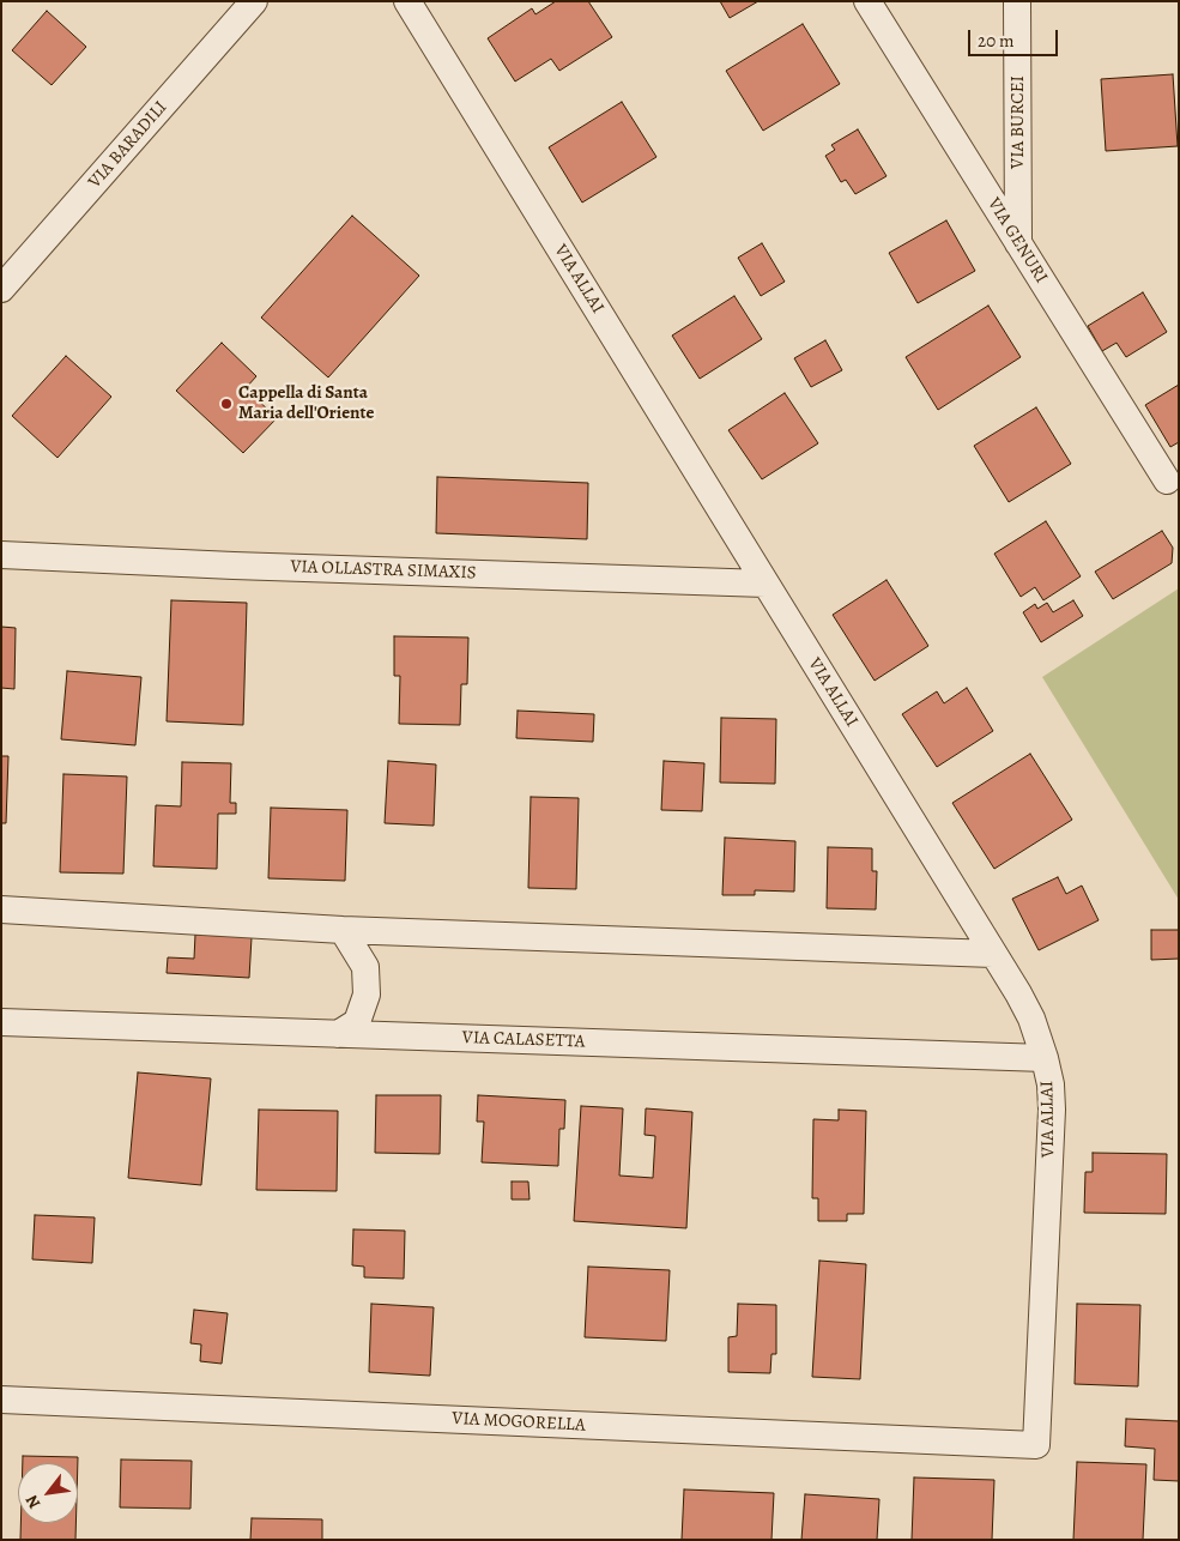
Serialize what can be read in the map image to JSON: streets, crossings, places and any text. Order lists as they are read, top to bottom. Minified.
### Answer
{"streets":{"street":["VIA BURCEI","VIA BARADILI","VIA GENURI","VIA ALLAI","VIA OLLASTRA SIMAXIS","VIA CALASETTA","VIA MOGORELLA"]},"crossings":[["VIA BURCEI","VIA GENURI"],["VIA ALLAI","VIA OLLASTRA SIMAXIS"],["VIA ALLAI","VIA CALASETTA"],["VIA ALLAI","VIA MOGORELLA"]],"places":["Cappella di Santa Maria dell'Oriente"],"scale_bar":"20 m","north":"bottom left"}
